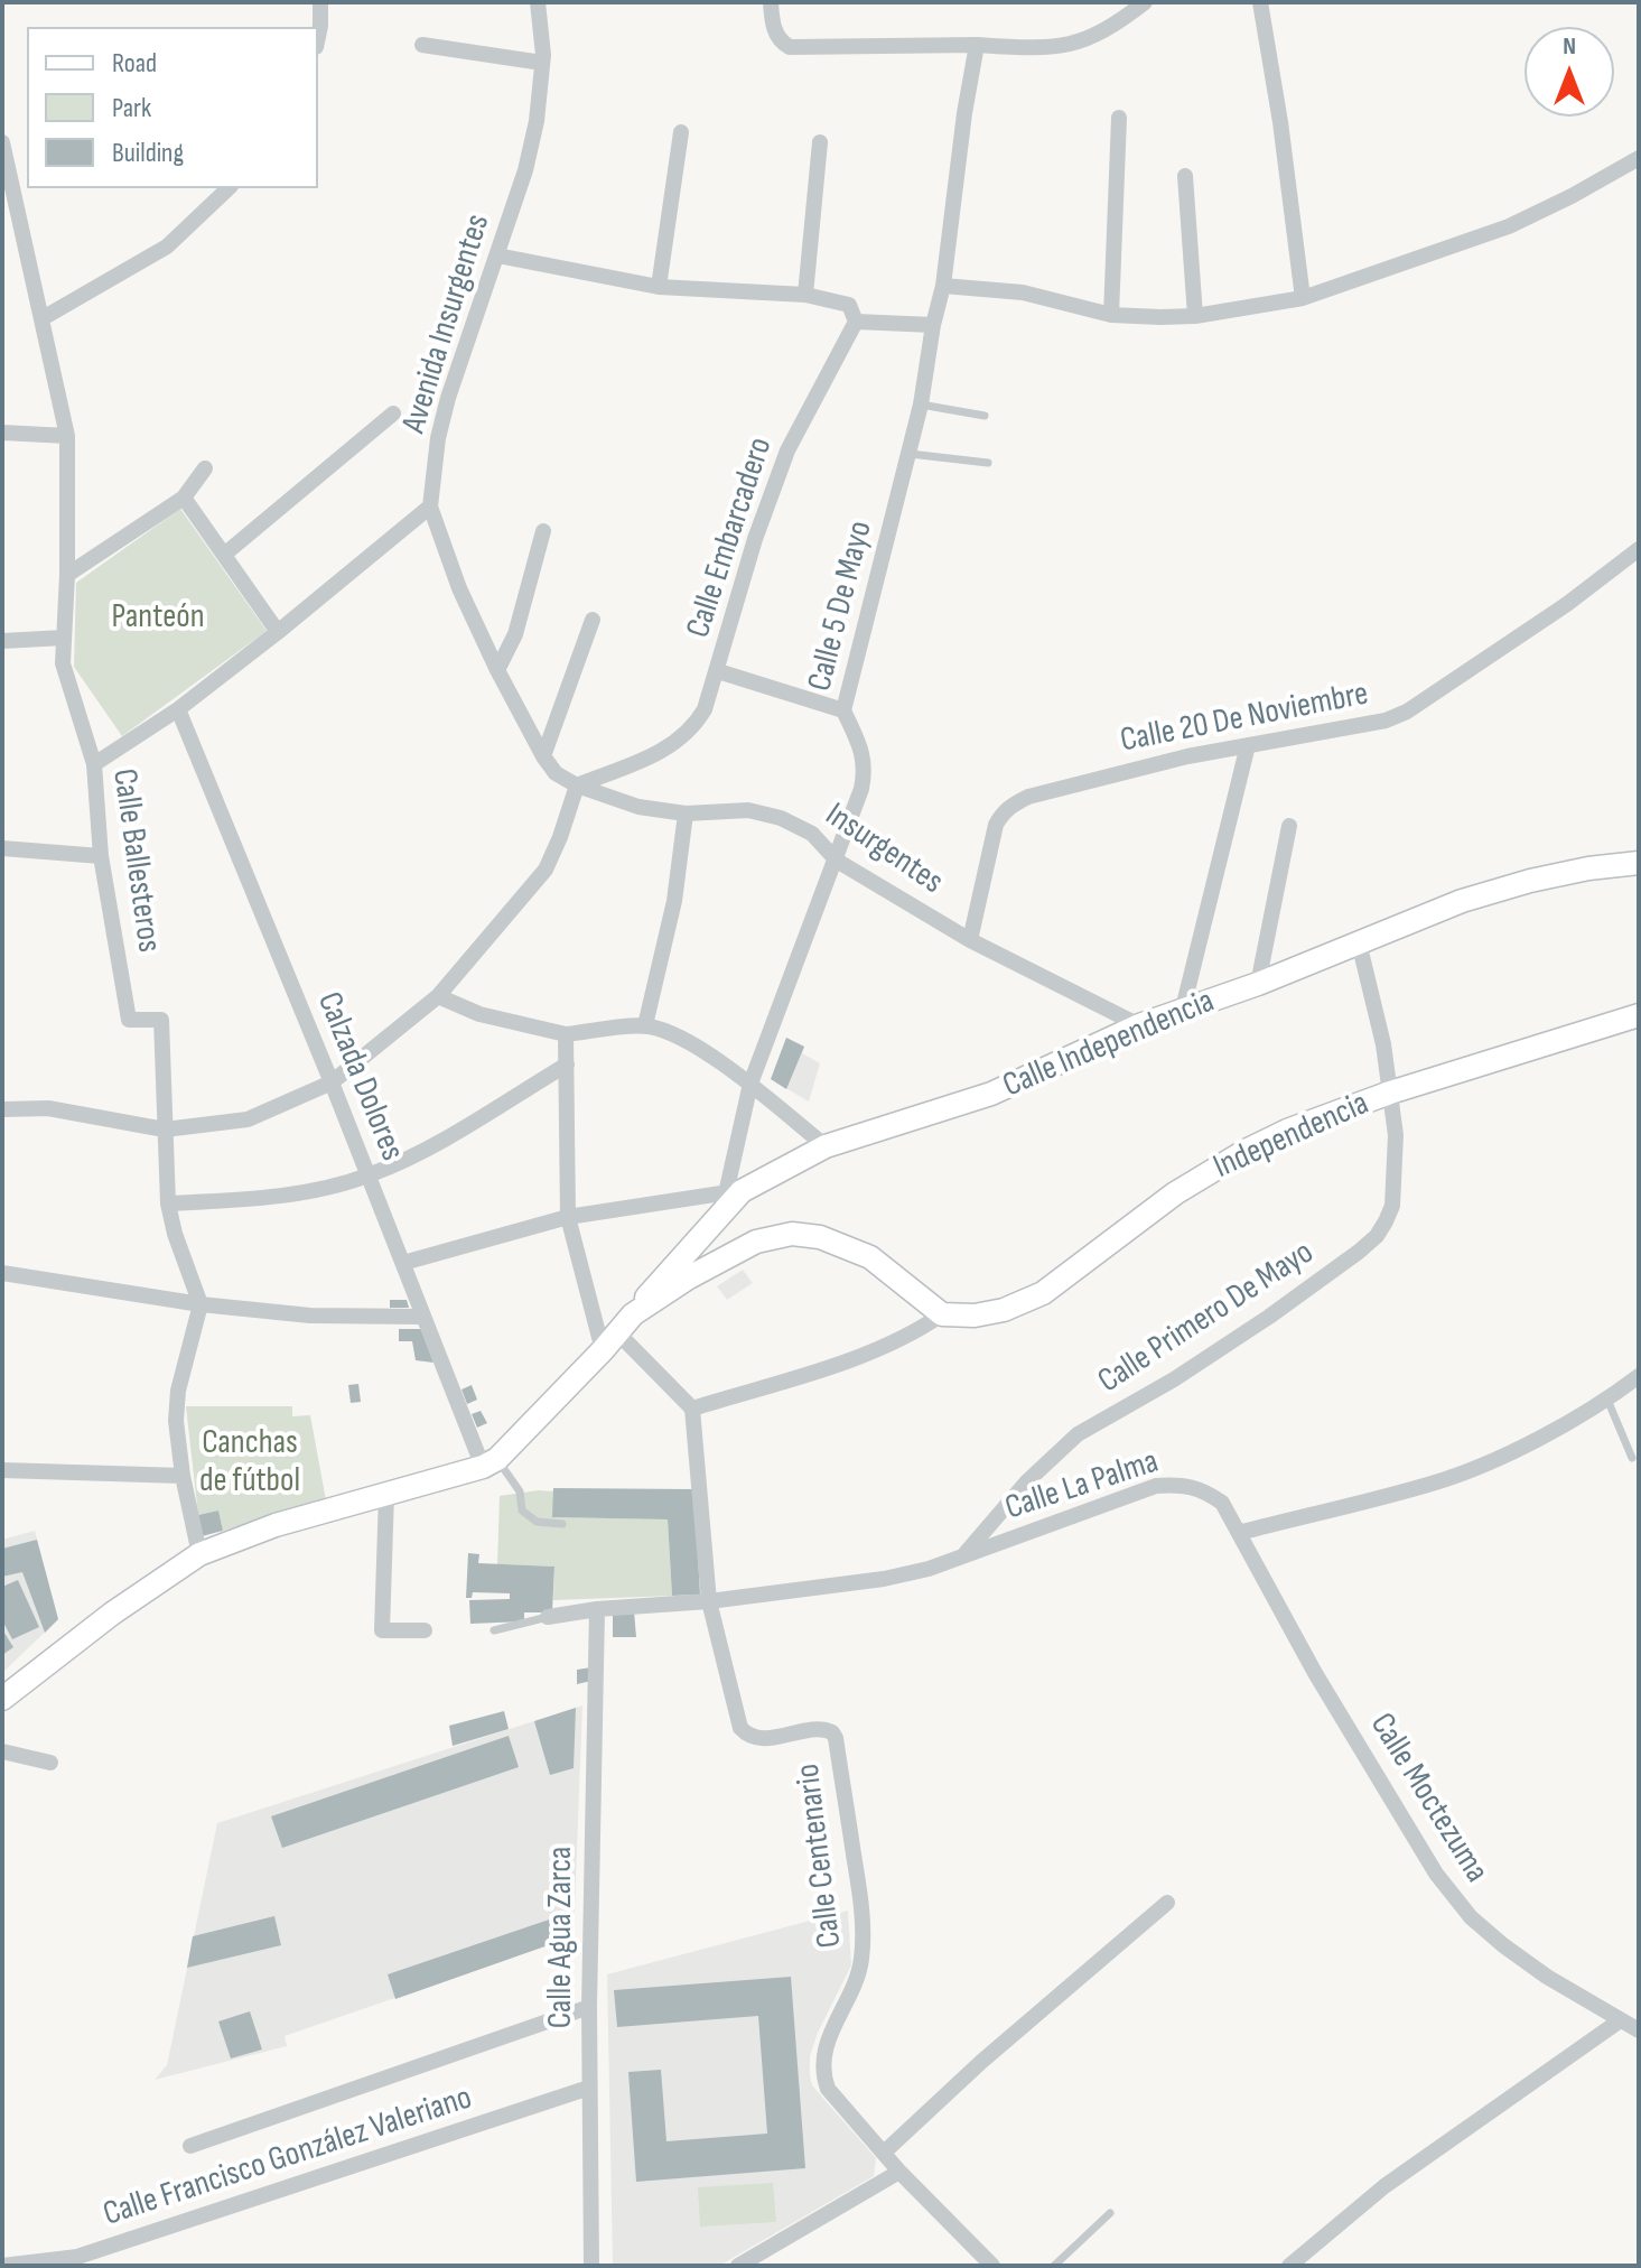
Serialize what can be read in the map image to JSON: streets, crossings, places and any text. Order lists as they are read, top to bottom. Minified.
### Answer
{"streets":{"street":["Avenida Insurgentes","Calle Embarcadero","Calle 5 De Mayo","Calle 20 De Noviembre","Insurgentes","Calle Ballesteros","Calle Independencia","Calzada Dolores","Independencia","Calle Primero De Mayo","Calle La Palma","Calle Moctezuma","Calle Centenario","Calle Agua Zarca","Calle Francisco González Valeriano"]},"crossings":[["Avenida Insurgentes","Calle Embarcadero"],["Avenida Insurgentes","Insurgentes"],["Calle Embarcadero","Insurgentes"],["Calle 5 De Mayo","Insurgentes"],["Calle 5 De Mayo","Calle Independencia"],["Calle 20 De Noviembre","Insurgentes"],["Insurgentes","Calle Independencia"],["Calle Independencia","Calzada Dolores"],["Calle Independencia","Independencia"],["Calle Independencia","Calle Primero De Mayo"],["Independencia","Calle Primero De Mayo"],["Calle Primero De Mayo","Calle La Palma"],["Calle La Palma","Calle Moctezuma"],["Calle La Palma","Calle Centenario"],["Calle La Palma","Calle Agua Zarca"],["Calle Agua Zarca","Calle Francisco González Valeriano"]],"parks":["Panteón","Canchas de fútbol"],"legend":["Road","Park","Building"],"north":"top"}
